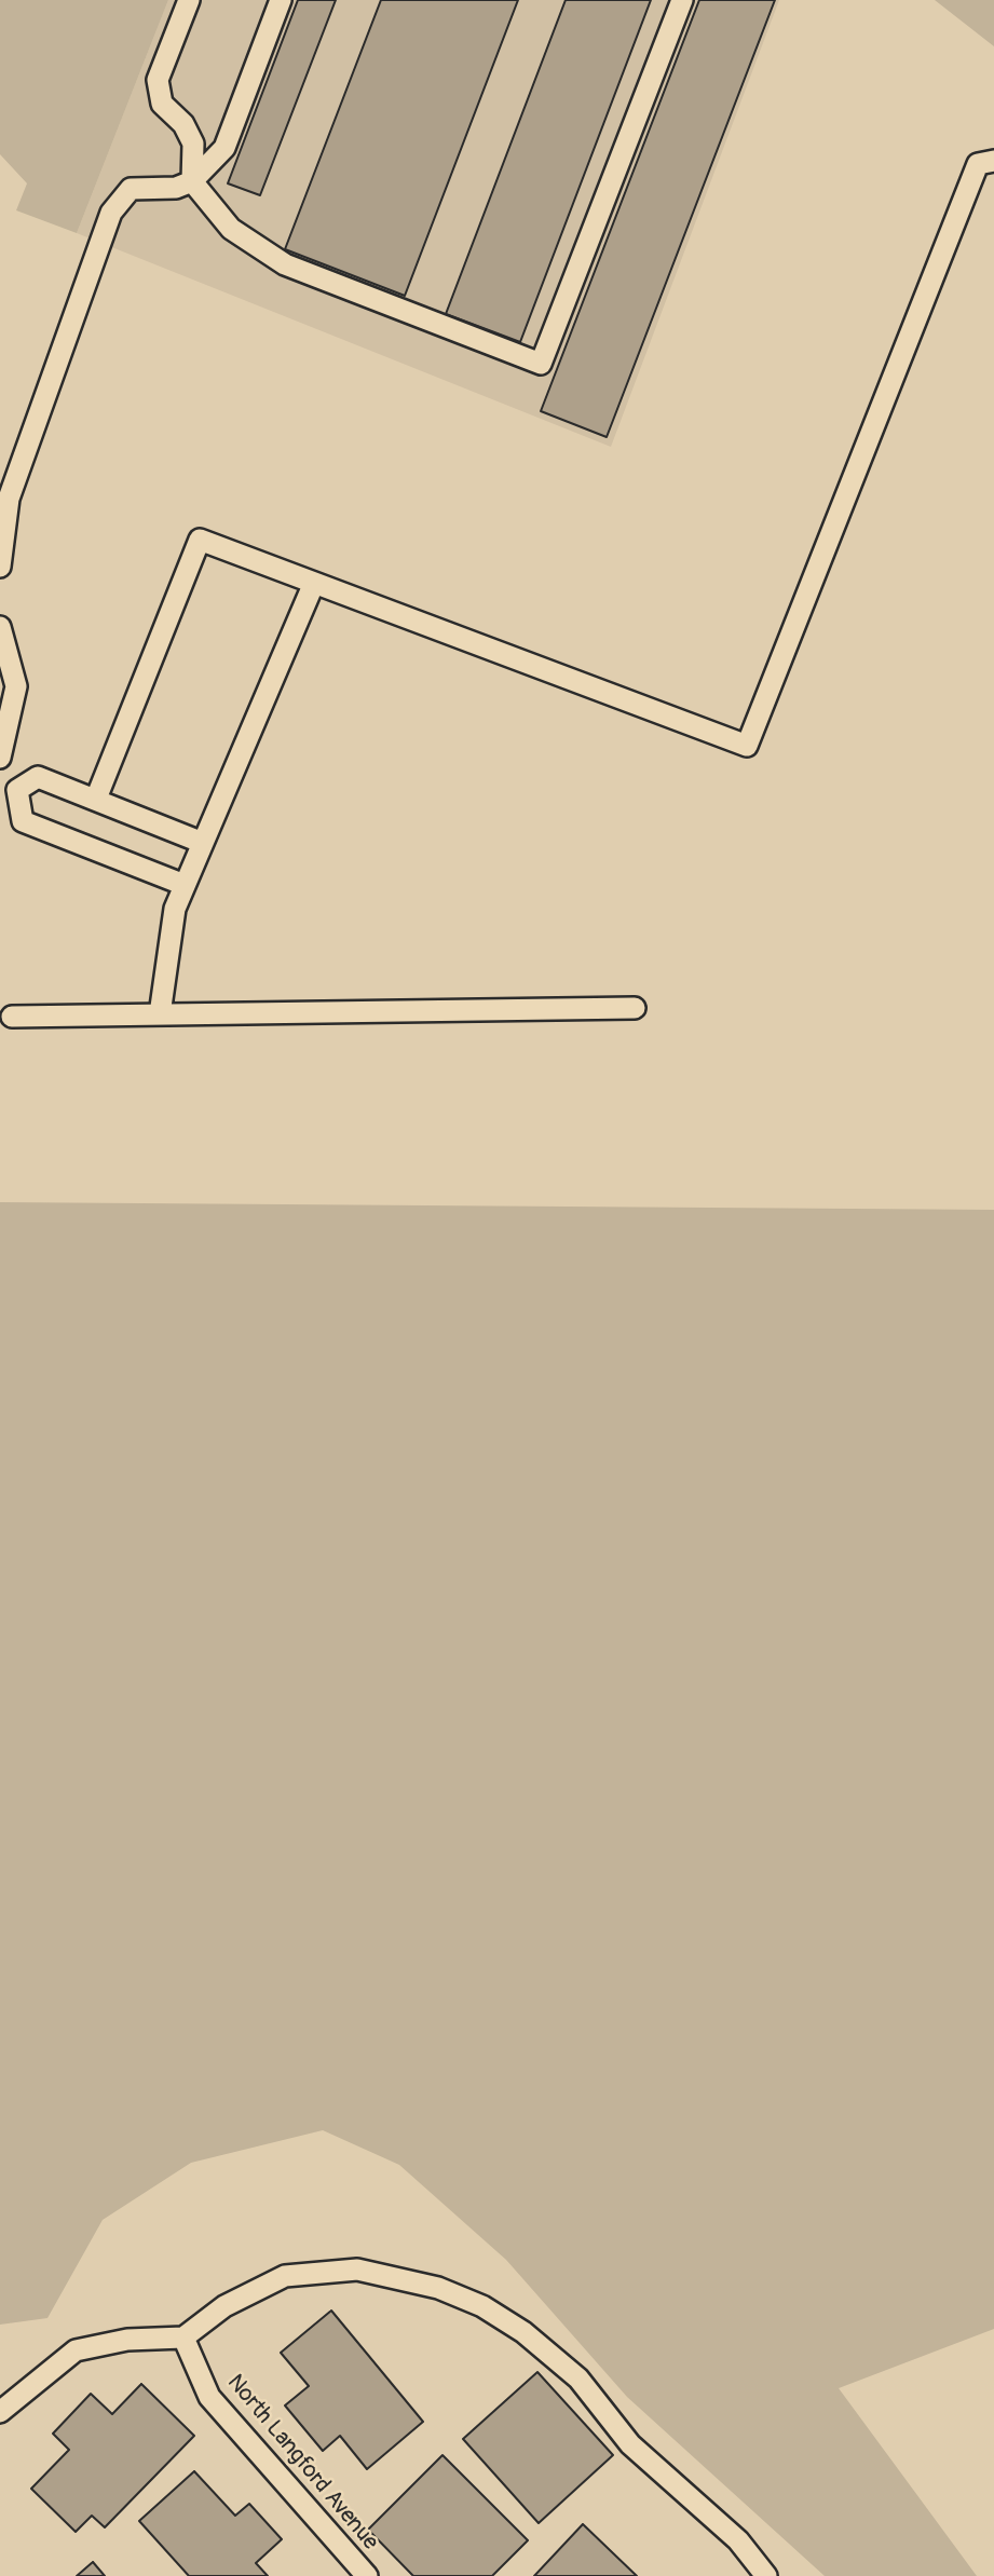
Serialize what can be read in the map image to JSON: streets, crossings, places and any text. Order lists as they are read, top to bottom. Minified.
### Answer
{"streets":{"lane":["North Langford Avenue"]}}
